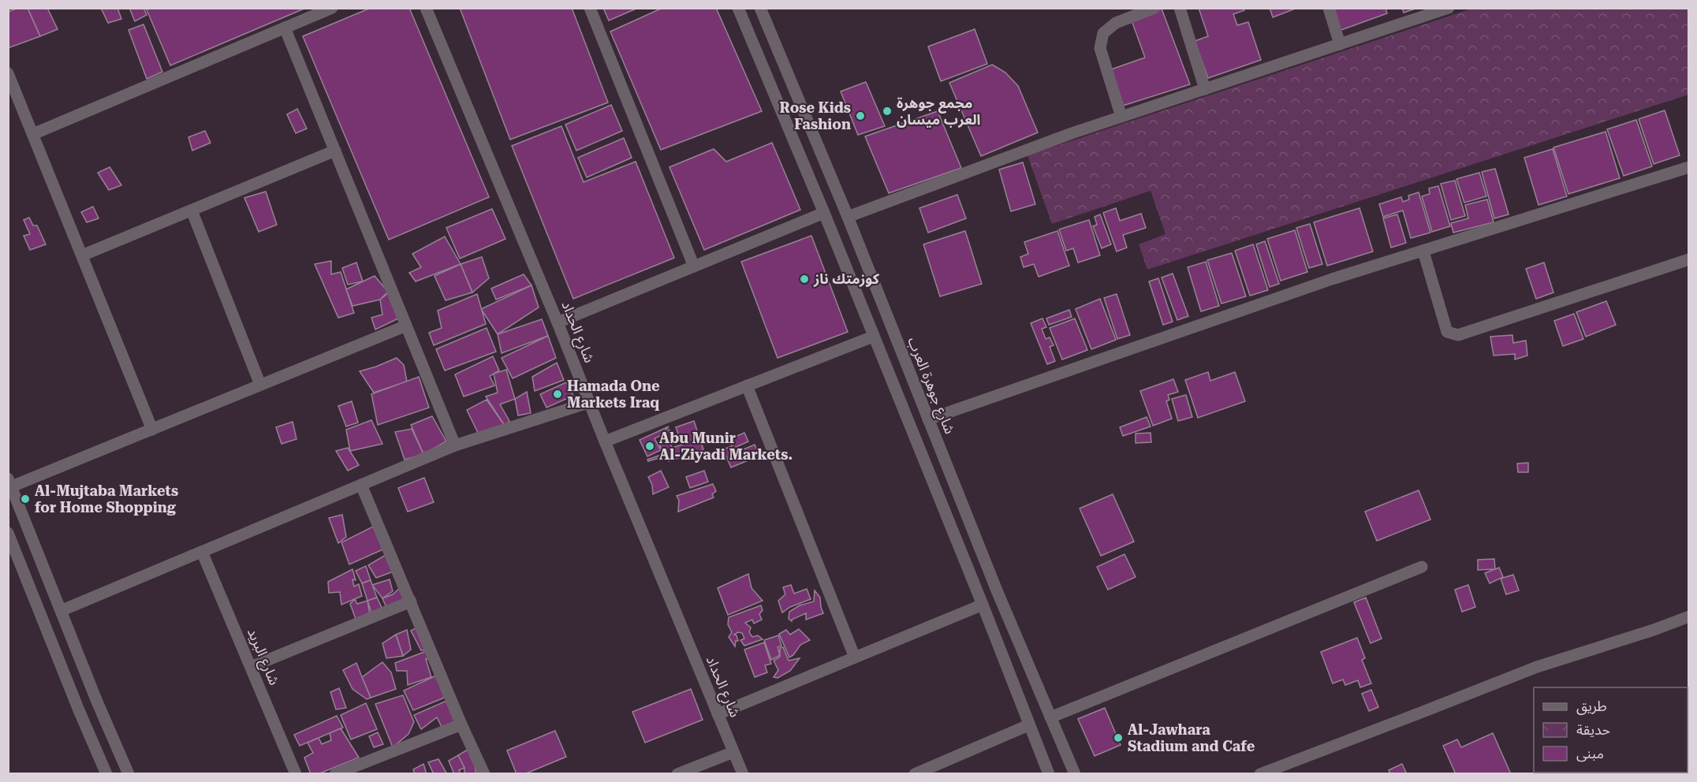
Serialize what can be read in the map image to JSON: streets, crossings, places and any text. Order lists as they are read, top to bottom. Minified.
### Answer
{"streets":{"street":["شارع الحداد","شارع جوهرة العرب","شارع البريد"]},"places":["مجمع جوهرة العرب ميسان","Rose Kids Fashion","كوزمتك ناز","Hamada One Markets Iraq","Abu Munir Al-Ziyadi Markets.","Al-Mujtaba Markets for Home Shopping","Al-Jawhara Stadium and Cafe"],"legend":["طريق","حديقة","مبنى"]}
